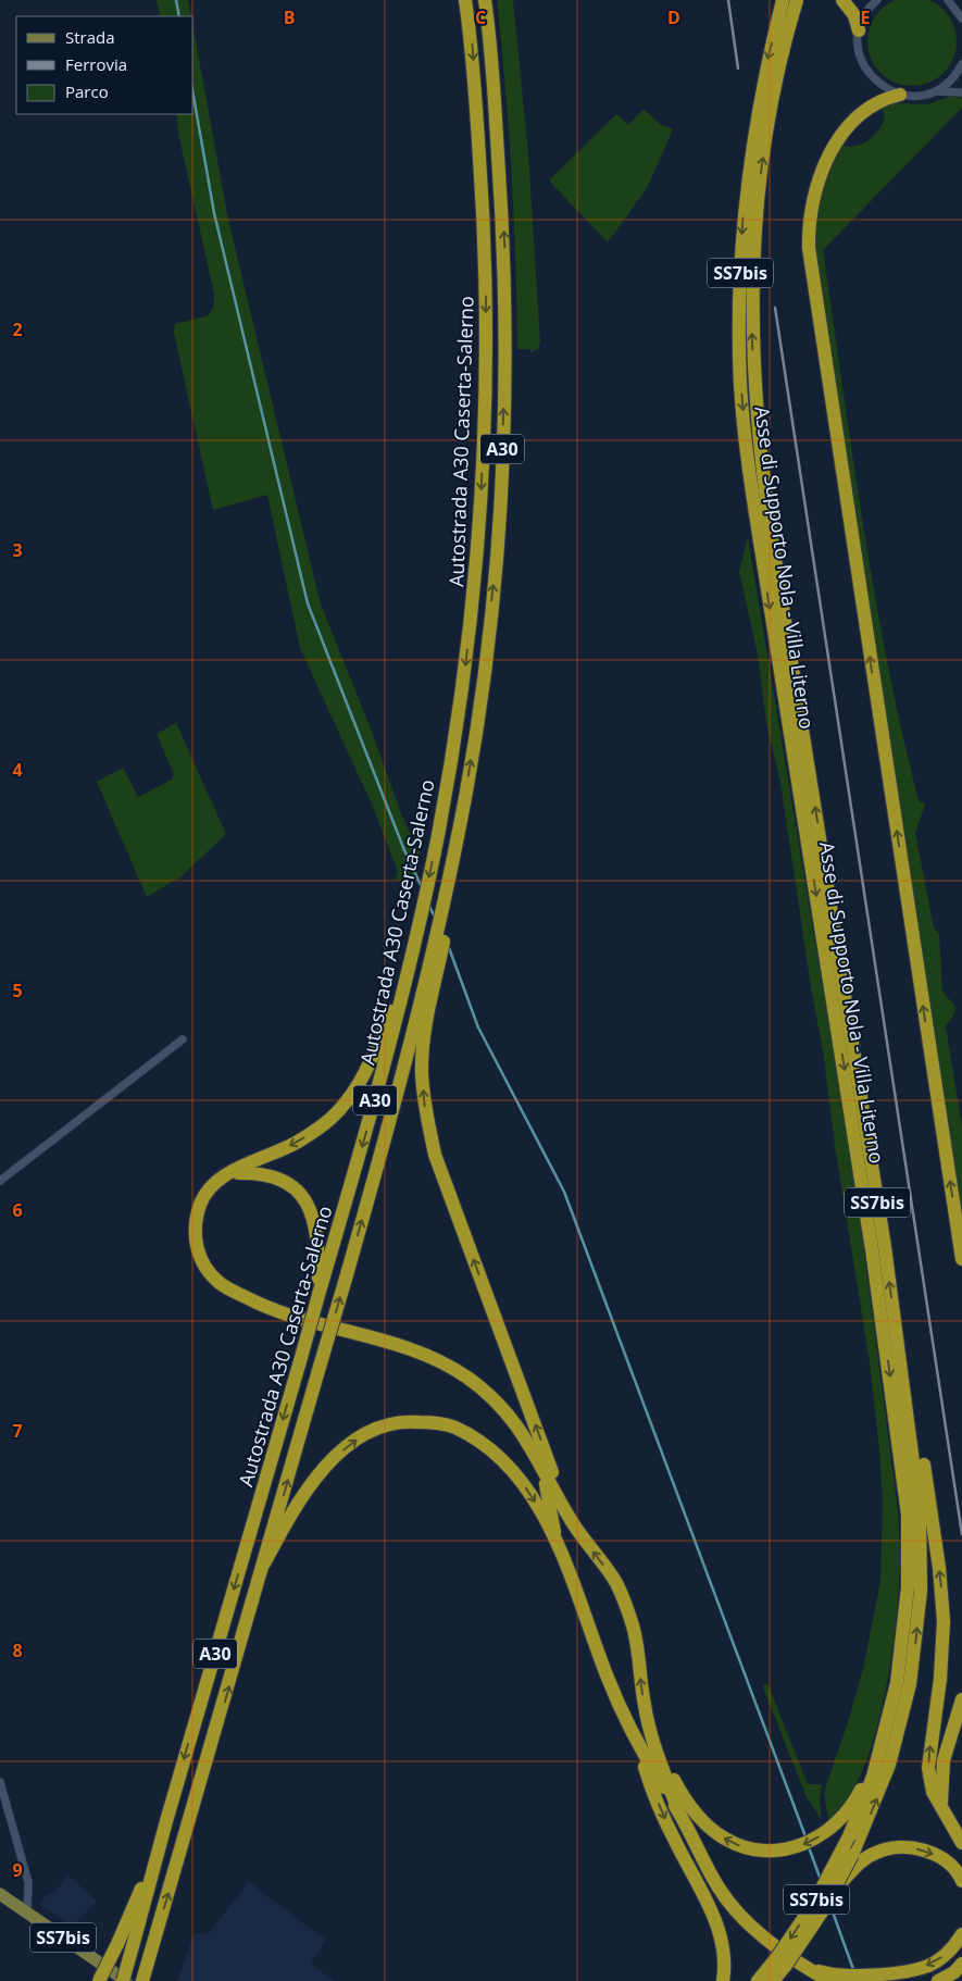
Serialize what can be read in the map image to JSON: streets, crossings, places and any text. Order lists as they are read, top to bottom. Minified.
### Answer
{"streets":{"highway":["SS7bis","Autostrada A30 Caserta-Salerno","A30","Asse di Supporto Nola - Villa Literno"]},"crossings":[["SS7bis","Autostrada A30 Caserta-Salerno"]],"legend":["Strada","Ferrovia","Parco"],"grid":{"columns":["B","C","D","E"],"rows":["2","3","4","5","6","7","8","9"]}}
